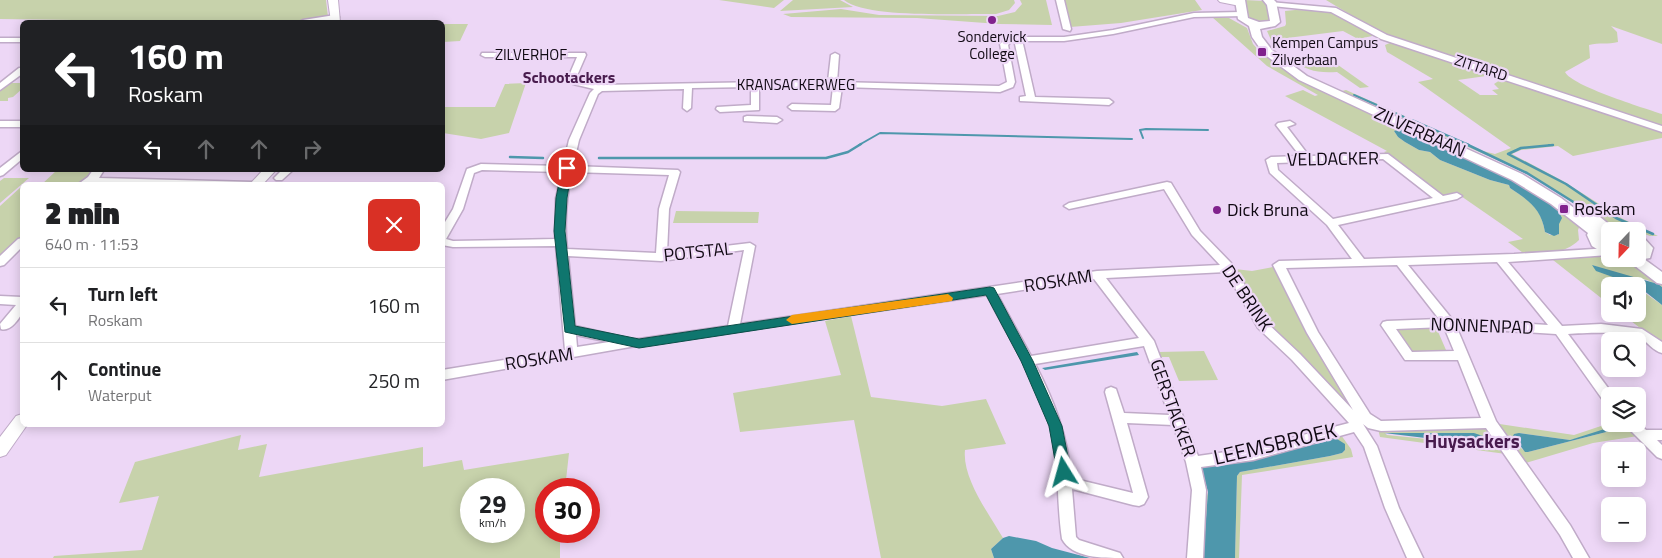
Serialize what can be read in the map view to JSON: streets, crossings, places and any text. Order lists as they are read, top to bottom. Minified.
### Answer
{"streets":{"main road":["ZILVERBAAN"],"street":["ZILVERHOF","ZITTARD","KRANSACKERWEG","VELDACKER","POTSTAL","ROSKAM","DE BRINK","NONNENPAD","GERSTACKER","LEEMSBROEK"]},"crossings":[["ZILVERHOF","KRANSACKERWEG"],["POTSTAL","ROSKAM"],["ROSKAM","DE BRINK"],["ROSKAM","GERSTACKER"],["DE BRINK","LEEMSBROEK"],["GERSTACKER","LEEMSBROEK"]],"districts":["Schootackers","Huysackers"],"places":{"other":["Sondervick College","Dick Bruna"],"transit":["Kempen Campus Zilverbaan","Roskam"]},"north":"bottom","page":{"turn":["160 m","Roskam"],"heading":["2 min","640 m · 11:53"],"map_buttons":["+","−"],"list":[{"name":"Turn left","note":"Roskam","value":"160 m"},{"name":"Continue","note":"Waterput","value":"250 m"}],"speed":"29 km/h","limit":"30"}}
